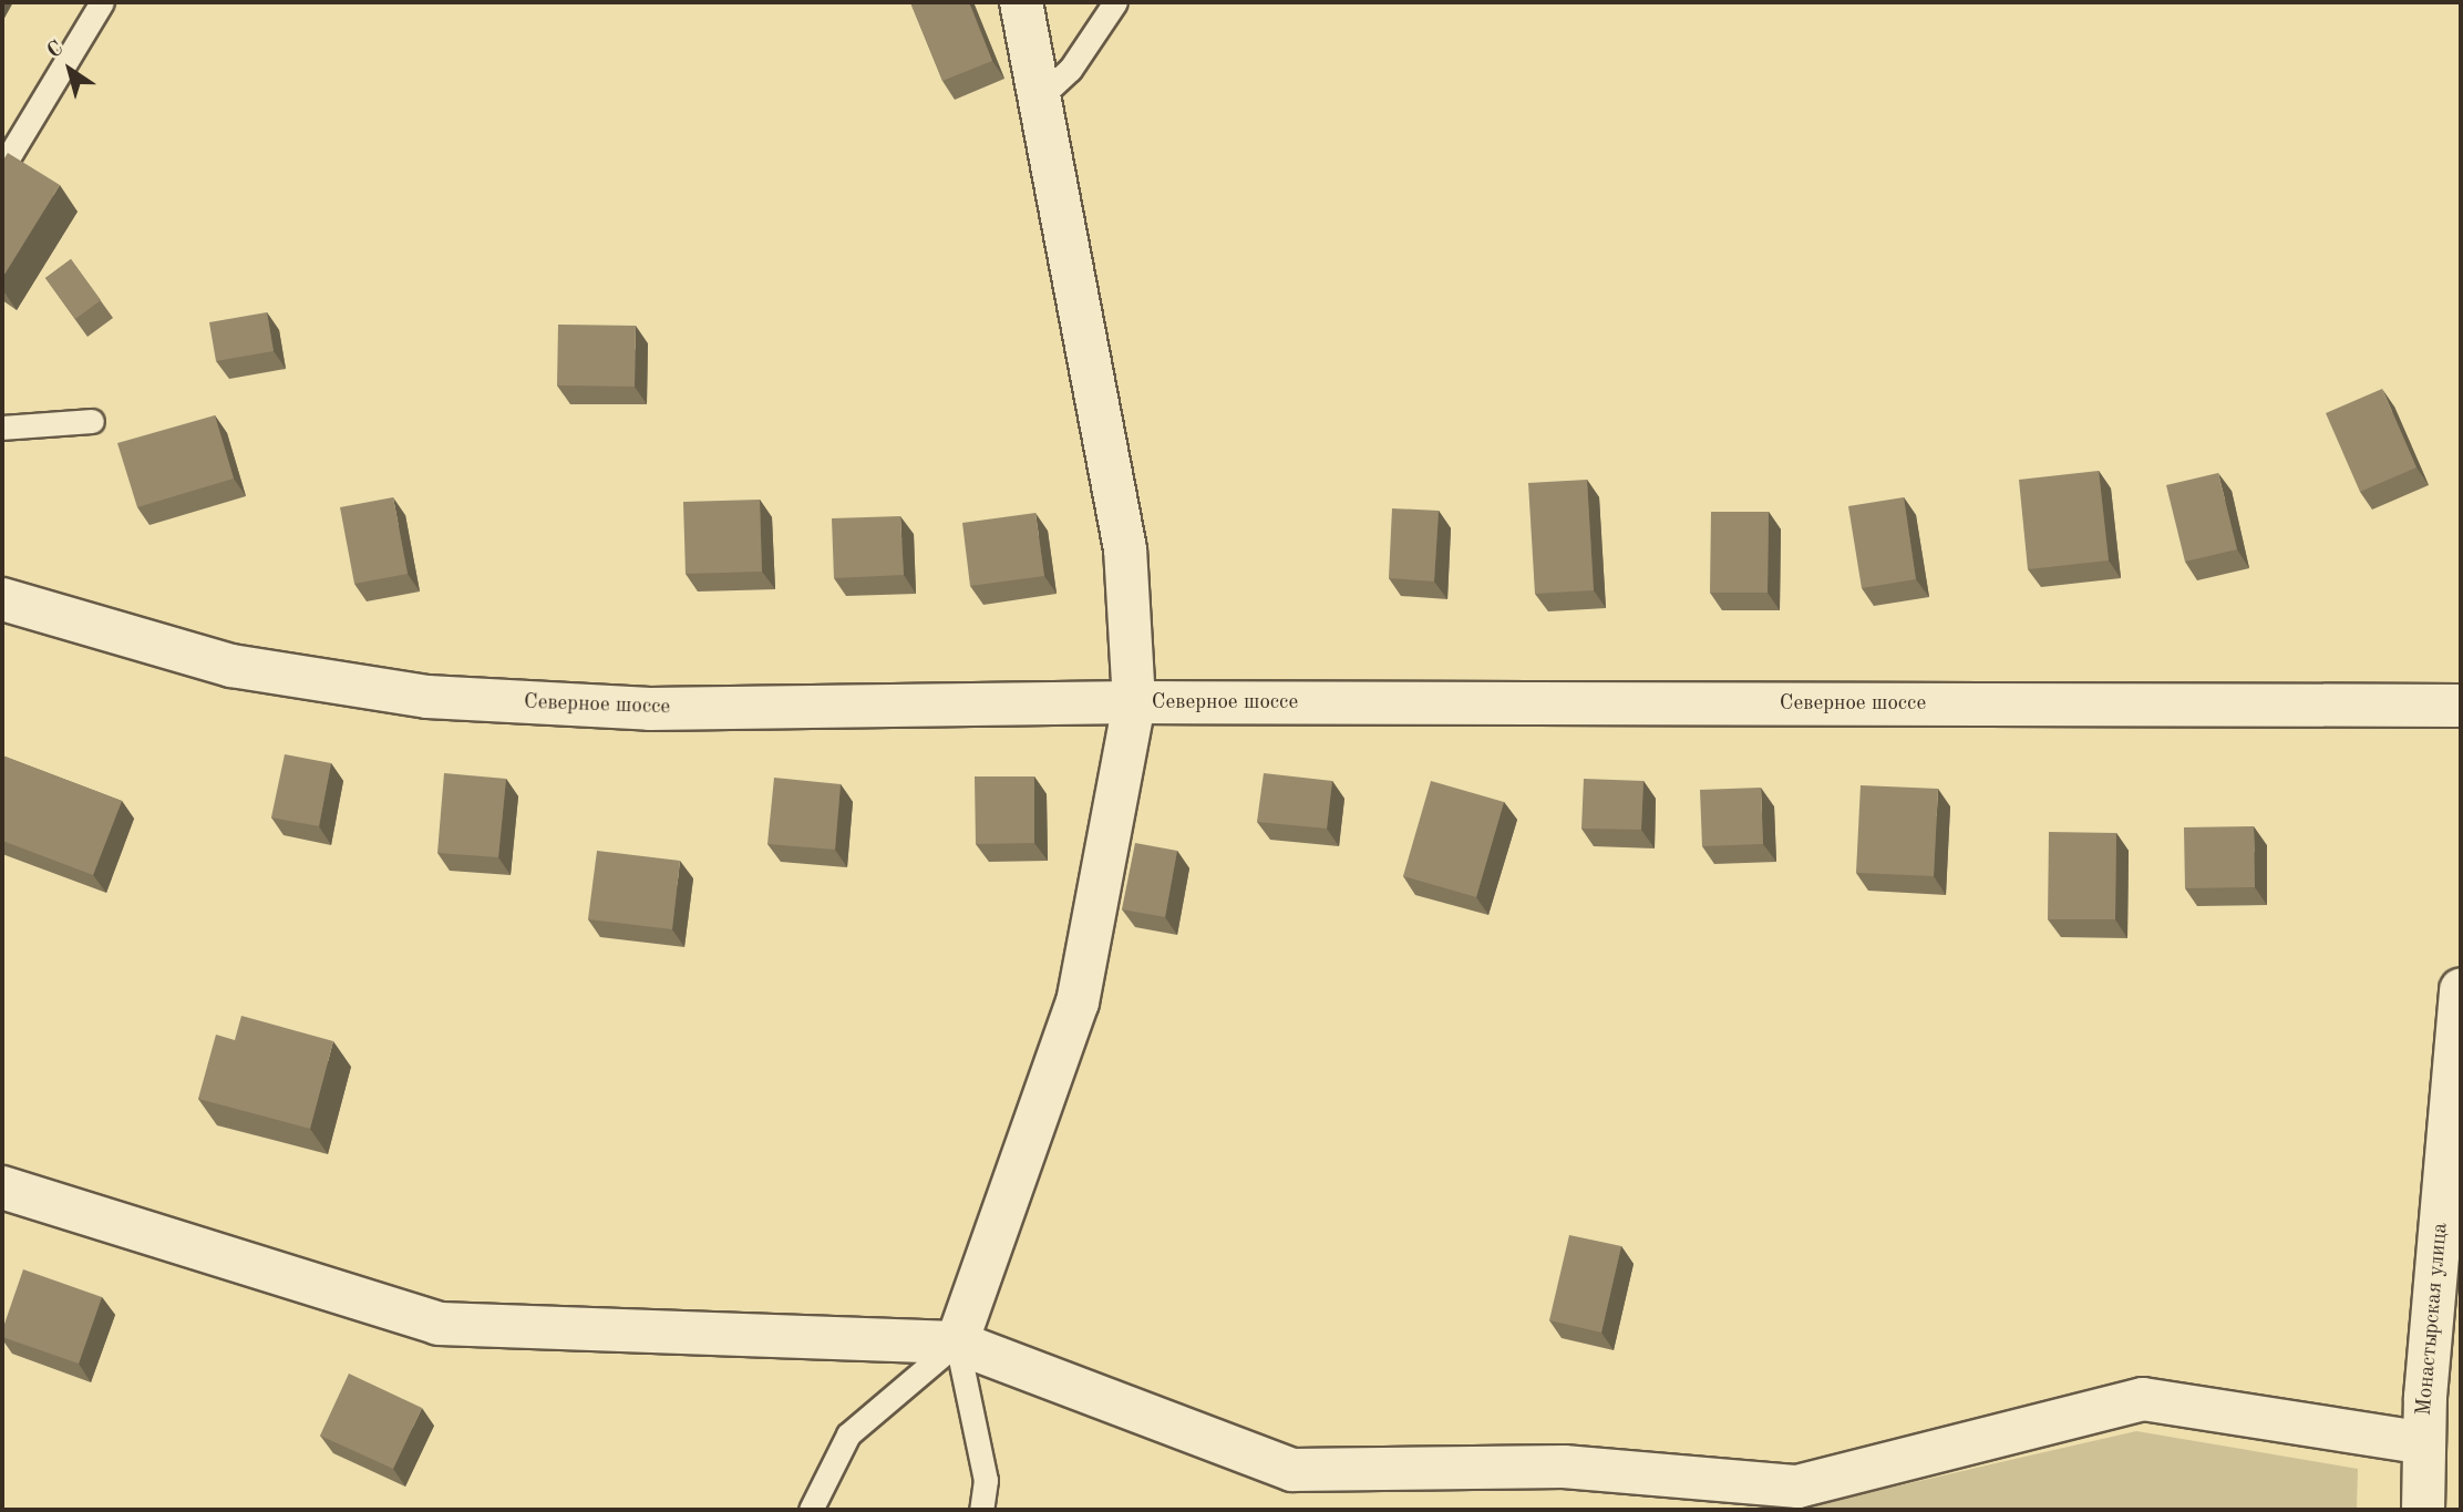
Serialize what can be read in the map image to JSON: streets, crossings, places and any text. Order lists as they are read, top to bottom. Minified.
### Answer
{"streets":{"street":["Северное шоссе","Монастырская улица"]},"north":"top left"}
